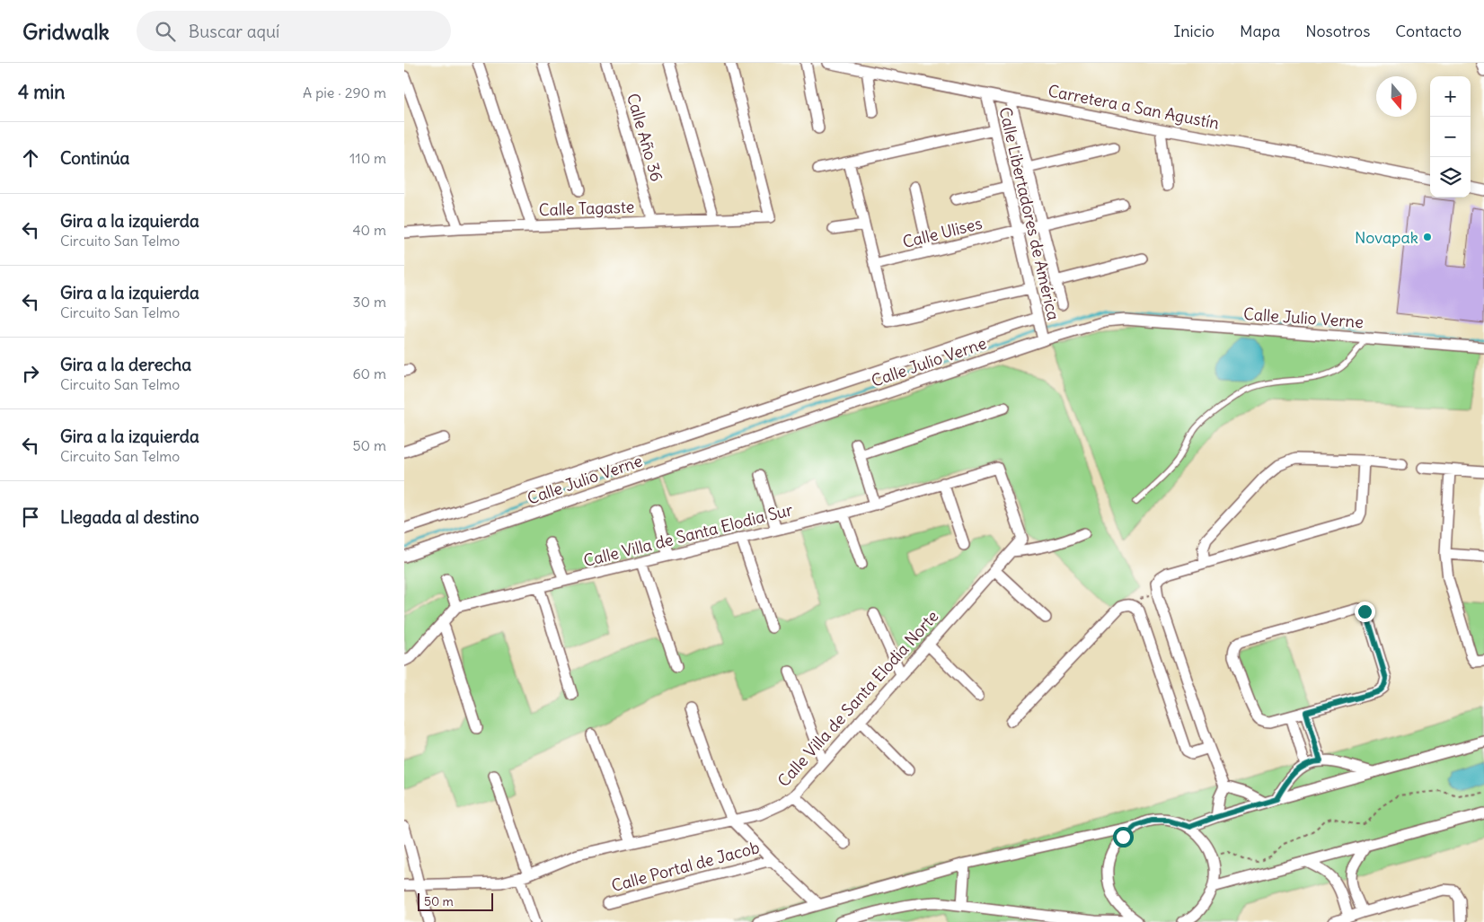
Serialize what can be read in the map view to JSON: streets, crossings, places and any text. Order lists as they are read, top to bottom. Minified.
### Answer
{"streets":{"street":["Carretera a San Agustín","Calle Año 36","Calle Tagaste","Calle Libertadores de América","Calle Ulises","Calle Julio Verne","Calle Villa de Santa Elodia Sur","Calle Villa de Santa Elodia Norte","Calle Portal de Jacob"]},"crossings":[["Carretera a San Agustín","Calle Libertadores de América"],["Calle Año 36","Calle Tagaste"],["Calle Libertadores de América","Calle Ulises"],["Calle Libertadores de América","Calle Julio Verne"],["Calle Villa de Santa Elodia Sur","Calle Villa de Santa Elodia Norte"],["Calle Villa de Santa Elodia Norte","Calle Portal de Jacob"]],"places":["Novapak"],"scale_bar":"50 m","north":"bottom","page":{"header":"Gridwalk","search":"Buscar aquí","nav":["Inicio","Mapa","Nosotros","Contacto"],"heading":["4 min","A pie · 290 m"],"map_buttons":["+","−"],"list":[["Continúa","110 m"],["Gira a la izquierda","Circuito San Telmo","40 m"],["Gira a la izquierda","Circuito San Telmo","30 m"],["Gira a la derecha","Circuito San Telmo","60 m"],["Gira a la izquierda","Circuito San Telmo","50 m"],"Llegada al destino"],"scale":"50 m"}}
